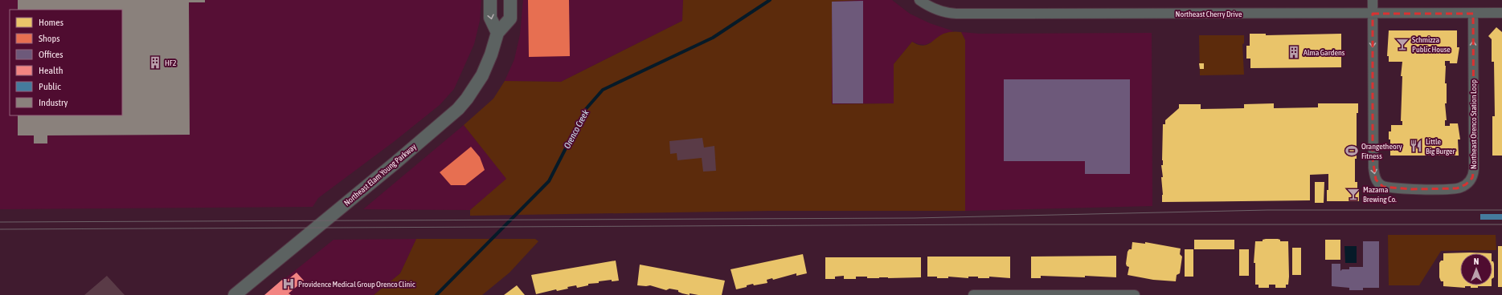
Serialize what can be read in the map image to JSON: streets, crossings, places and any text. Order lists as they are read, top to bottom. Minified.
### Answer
{"streets":{"street":["Northeast Cherry Drive","Northeast Orenco Station Loop","Northeast Elam Young Parkway"]},"crossings":[["Northeast Cherry Drive","Northeast Orenco Station Loop"]],"water":["Orenco Creek"],"places":{"bar":["Schmizza Public House","Mazama Brewing Co."],"building":["Alma Gardens","HF2"],"restaurant":["Little Big Burger"],"sports":["Orangetheory Fitness"],"hospital":["Providence Medical Group Orenco Clinic"]},"legend":["Homes","Shops","Offices","Health","Public","Industry"],"north":"top"}
